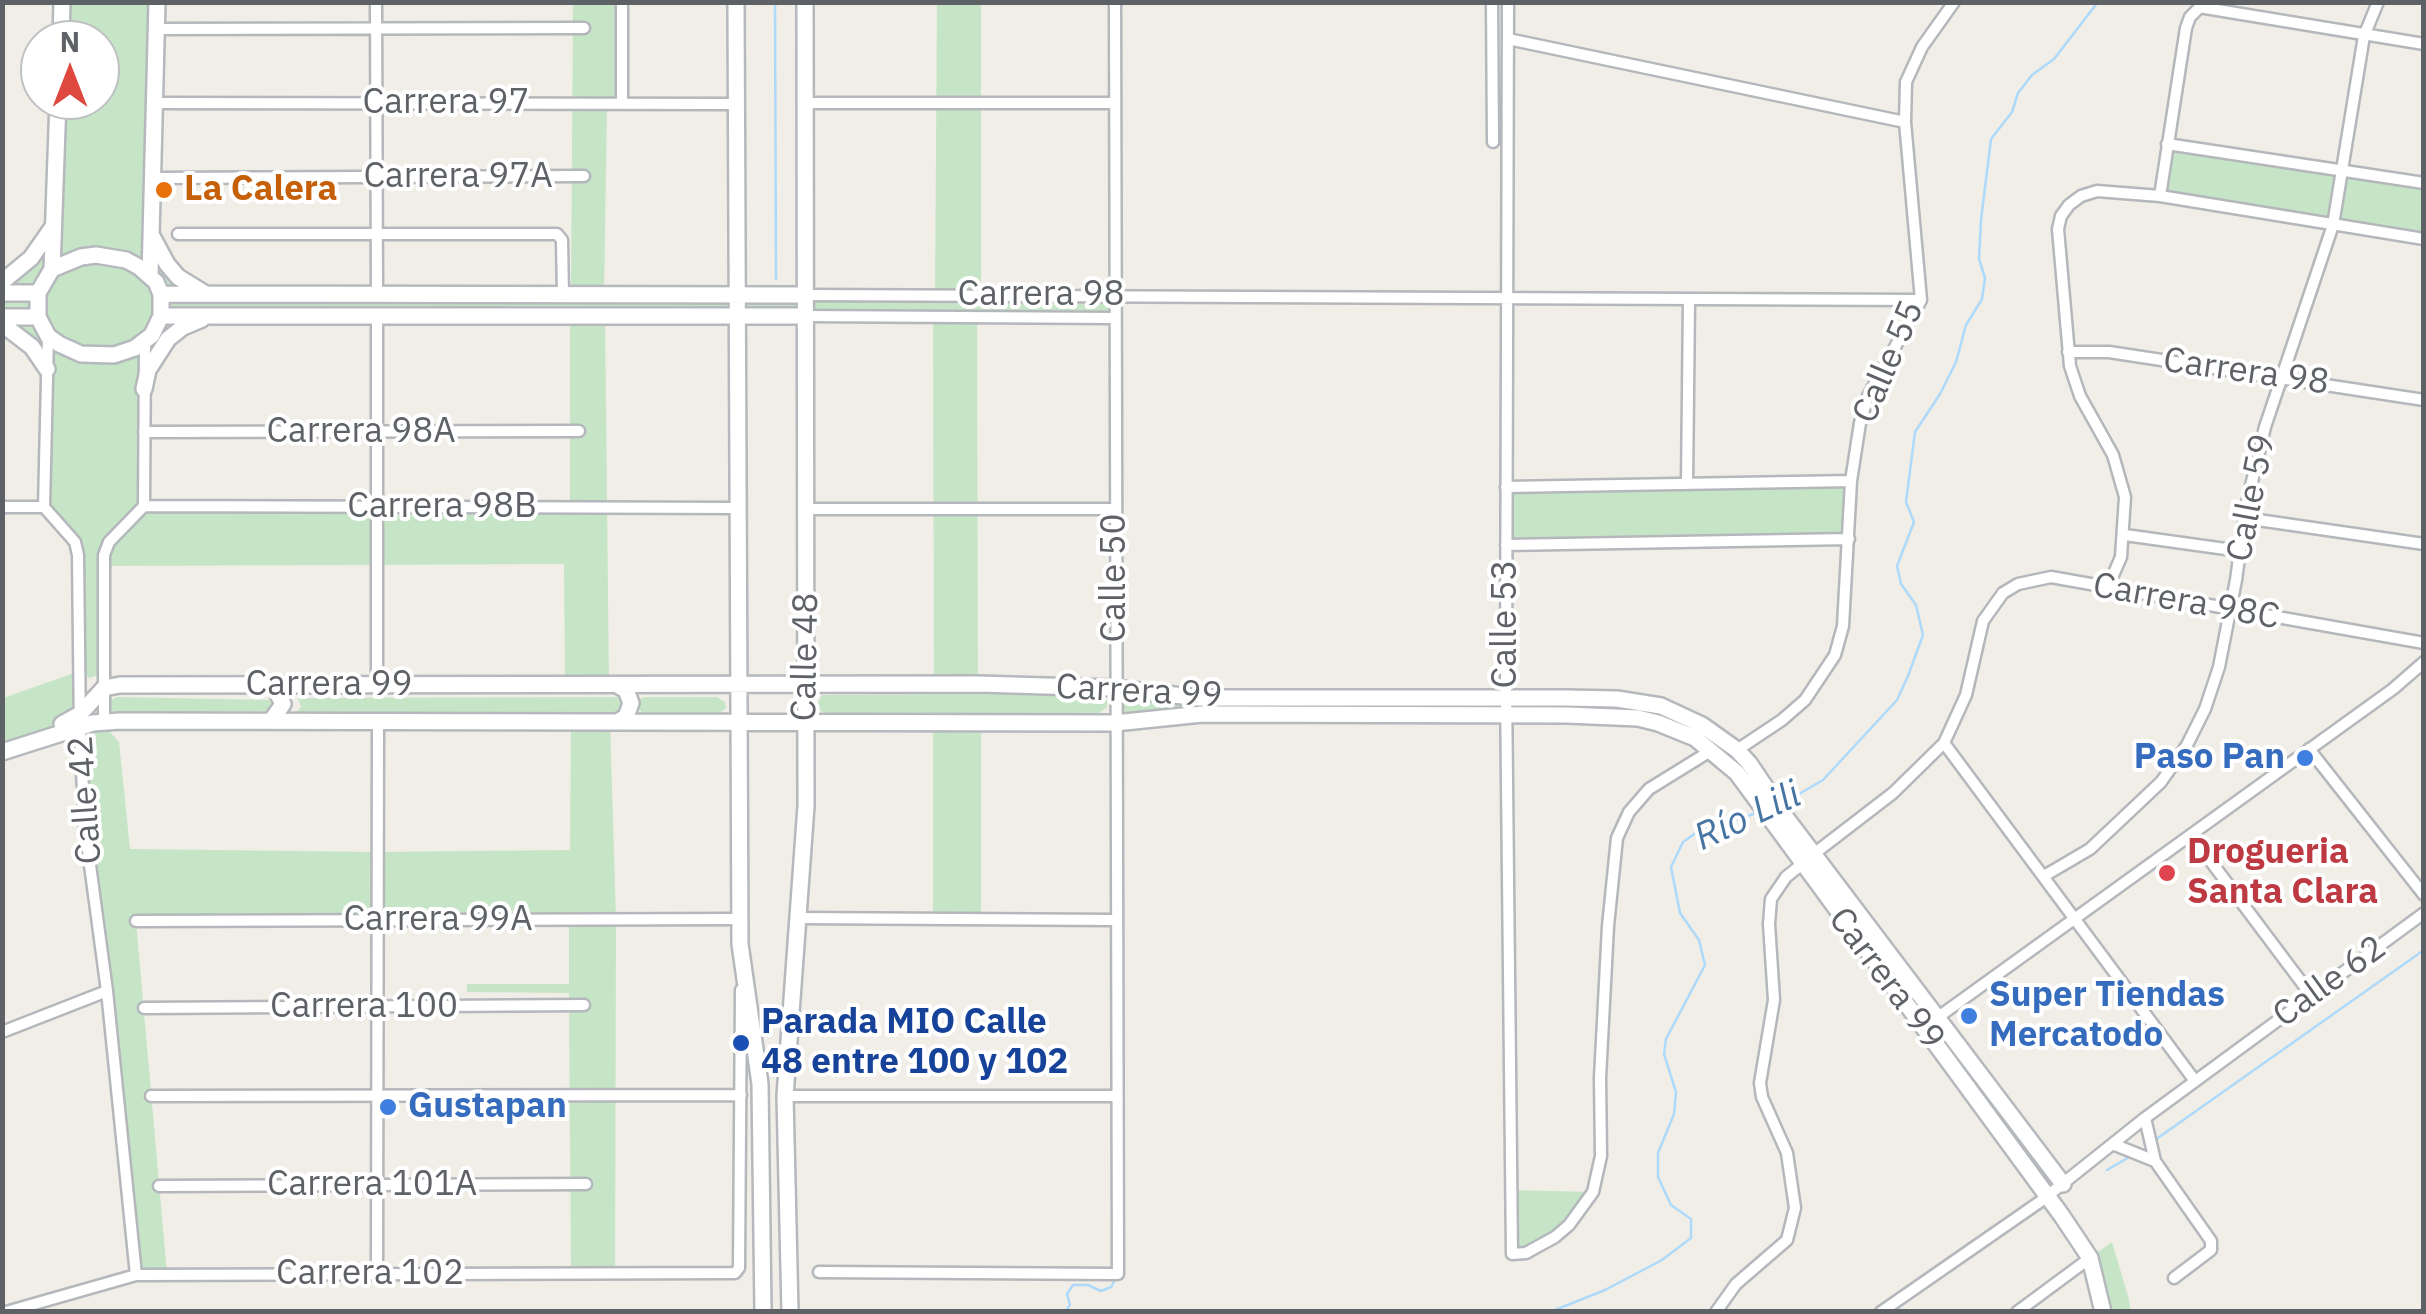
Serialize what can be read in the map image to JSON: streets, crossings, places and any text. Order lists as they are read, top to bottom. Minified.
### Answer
{"streets":{"street":["Carrera 97","Carrera 97A","Carrera 98","Calle 55","Carrera 98A","Calle 59","Carrera 98B","Calle 50","Carrera 98C","Calle 53","Calle 48","Carrera 99","Calle 42","Carrera 99A","Calle 62","Carrera 100","Carrera 101A","Carrera 102"]},"crossings":[["Carrera 97","Calle 48"],["Carrera 98","Calle 55"],["Carrera 98","Calle 59"],["Carrera 98","Calle 50"],["Carrera 98","Calle 53"],["Carrera 98","Calle 48"],["Calle 55","Carrera 99"],["Calle 59","Carrera 98C"],["Carrera 98B","Calle 48"],["Carrera 98B","Calle 42"],["Calle 50","Carrera 99"],["Calle 53","Carrera 99"],["Calle 48","Carrera 99"],["Calle 48","Carrera 99A"],["Calle 48","Carrera 102"],["Carrera 99","Calle 42"],["Carrera 99","Calle 62"],["Calle 42","Carrera 102"]],"water":["Río Lili"],"places":["La Calera","Paso Pan","Drogueria Santa Clara","Super Tiendas Mercatodo","Parada MIO Calle 48 entre 100 y 102","Gustapan"],"north":"top"}
